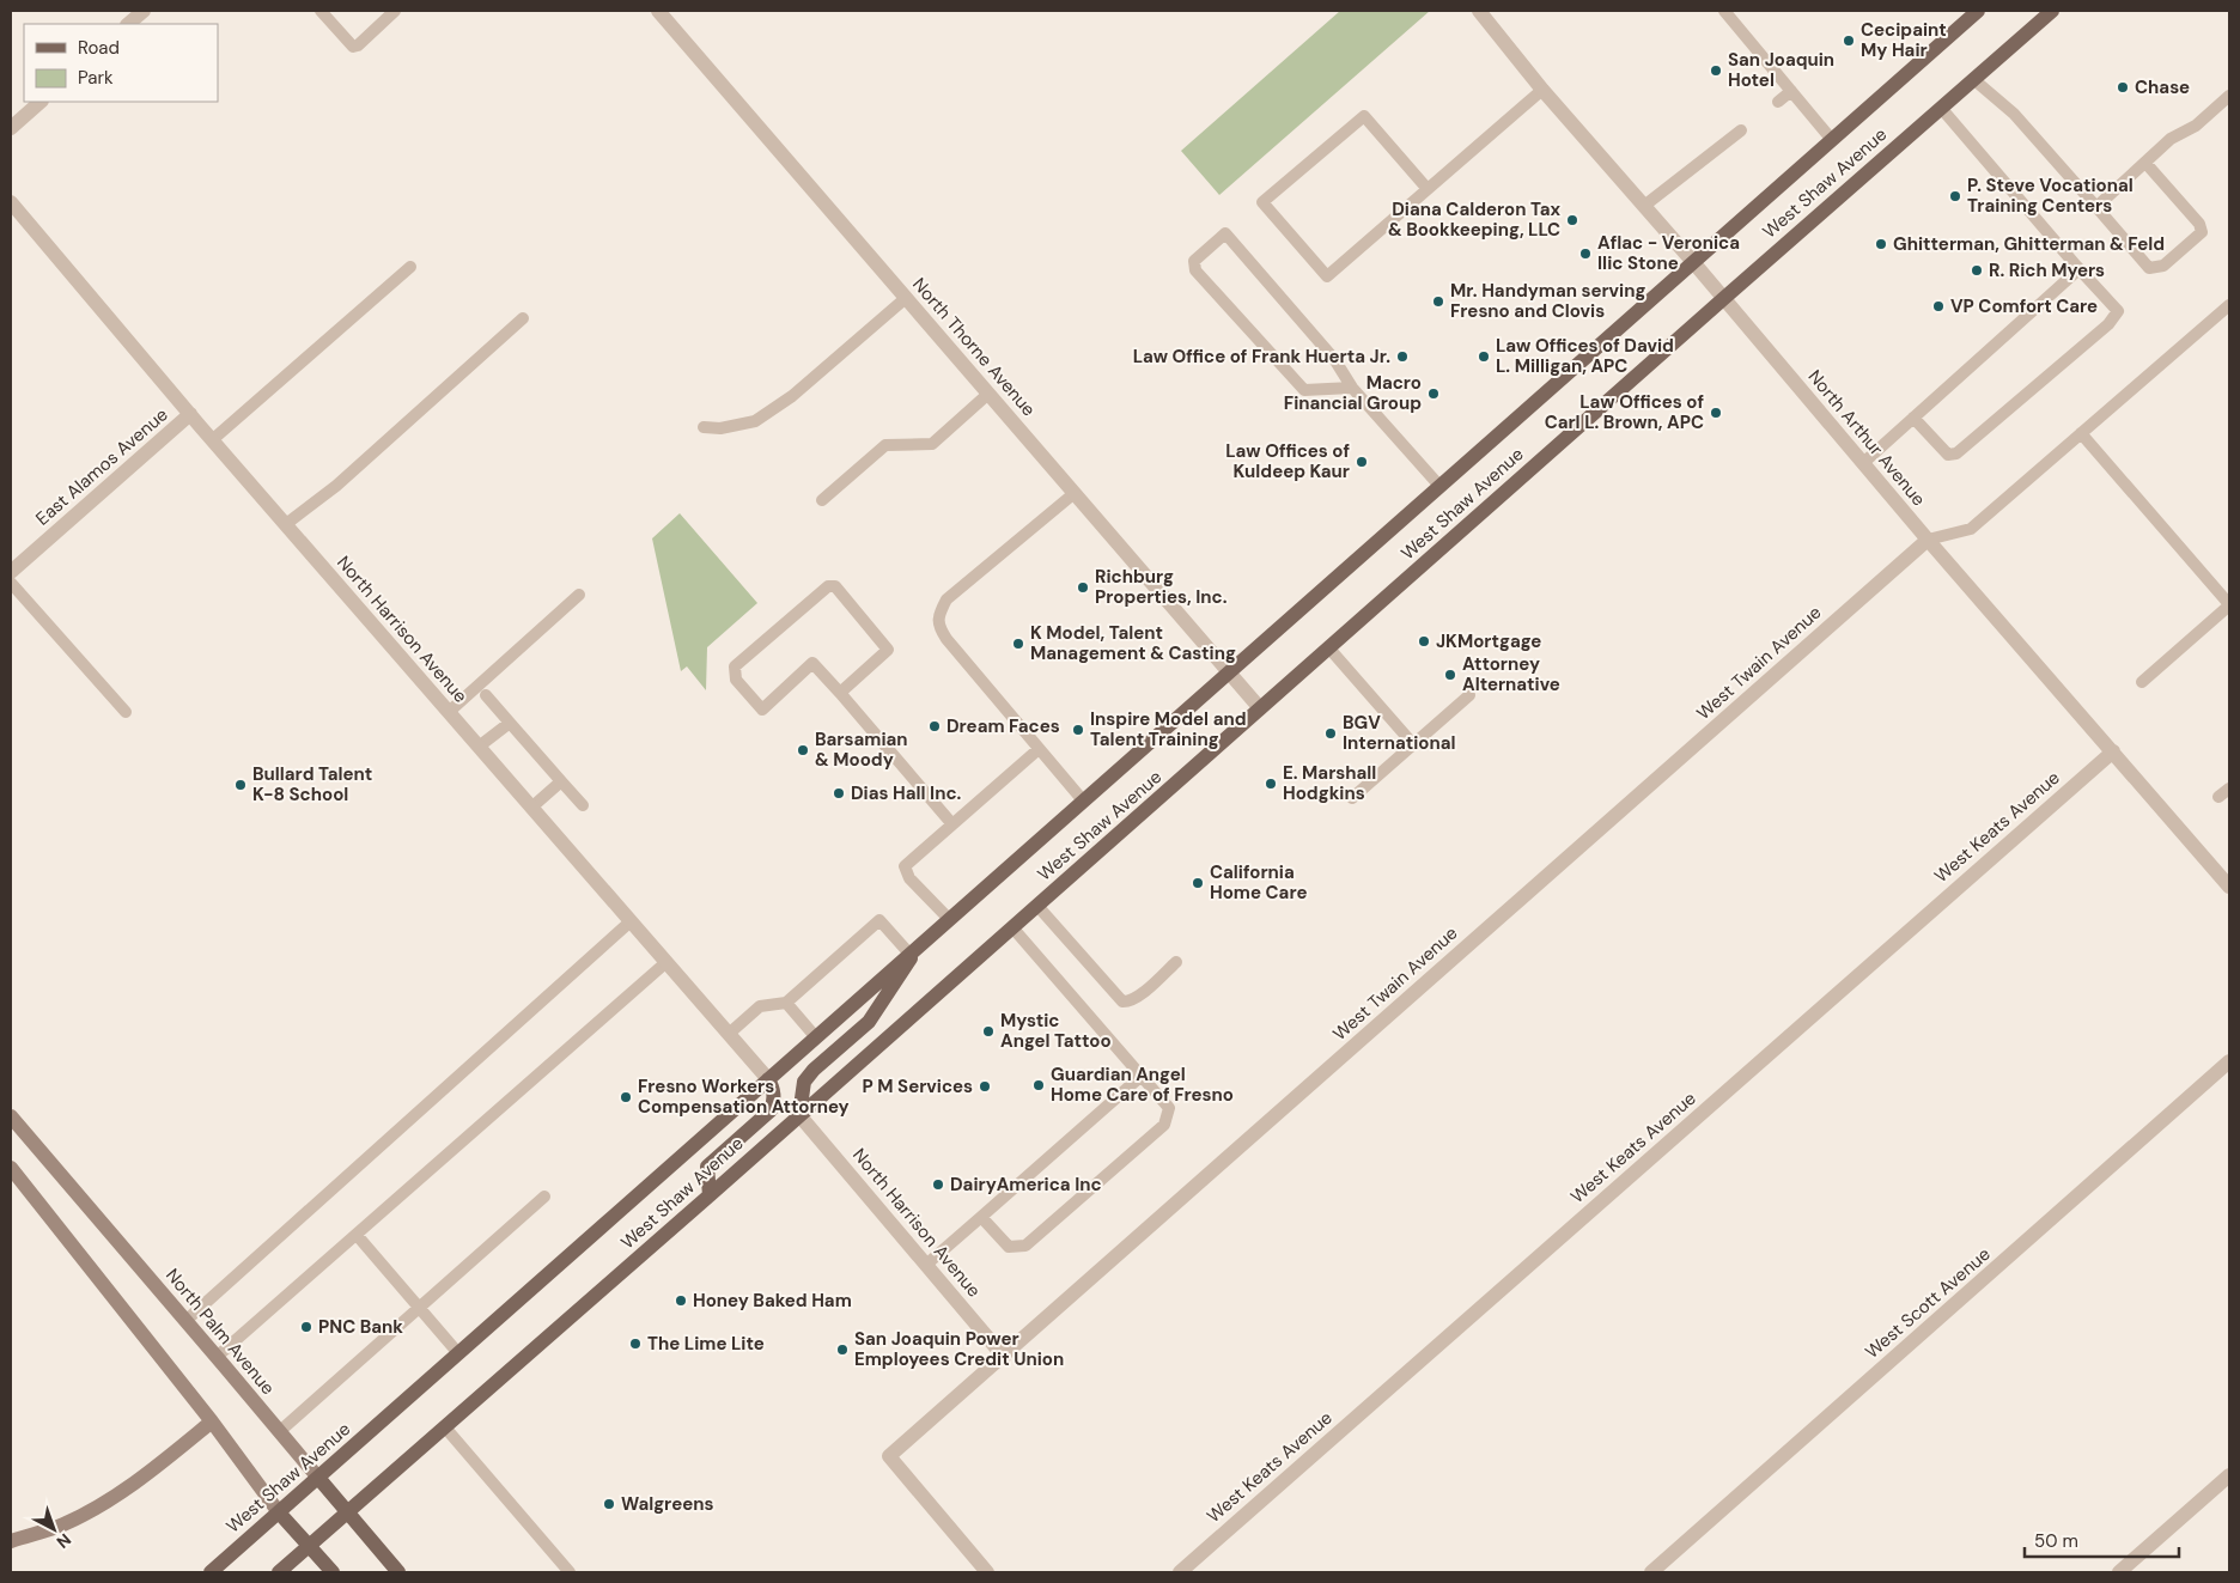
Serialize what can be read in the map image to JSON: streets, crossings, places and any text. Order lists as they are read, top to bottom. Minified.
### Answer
{"streets":{"main road":["West Shaw Avenue","North Palm Avenue"],"street":["North Thorne Avenue","North Arthur Avenue","East Alamos Avenue","North Harrison Avenue","West Twain Avenue","West Keats Avenue","West Scott Avenue"]},"crossings":[["West Shaw Avenue","North Thorne Avenue"],["West Shaw Avenue","North Arthur Avenue"],["West Shaw Avenue","North Harrison Avenue"],["West Shaw Avenue","North Palm Avenue"],["North Arthur Avenue","West Twain Avenue"],["North Arthur Avenue","West Keats Avenue"],["East Alamos Avenue","North Harrison Avenue"],["North Harrison Avenue","West Twain Avenue"]],"places":["Cecipaint My Hair","San Joaquin Hotel","Chase","P. Steve Vocational Training Centers","Diana Calderon Tax & Bookkeeping, LLC","Ghitterman, Ghitterman & Feld","Aflac - Veronica IIic Stone","R. Rich Myers","Mr. Handyman serving Fresno and Clovis","VP Comfort Care","Law Office of Frank Huerta Jr.","Law Offices of David L. Milligan, APC","Macro Financial Group","Law Offices of Carl L. Brown, APC","Law Offices of Kuldeep Kaur","Richburg Properties, Inc.","JKMortgage","K Model, Talent Management & Casting","Attorney Alternative","Dream Faces","Inspire Model and Talent Training","BGV International","Barsamian & Moody","E. Marshall Hodgkins","Bullard Talent K-8 School","Dias Hall Inc.","California Home Care","Mystic Angel Tattoo","Guardian Angel Home Care of Fresno","P M Services","Fresno Workers Compensation Attorney","DairyAmerica Inc","Honey Baked Ham","PNC Bank","The Lime Lite","San Joaquin Power Employees Credit Union","Walgreens"],"legend":["Road","Park"],"scale_bar":"50 m","north":"bottom right"}
